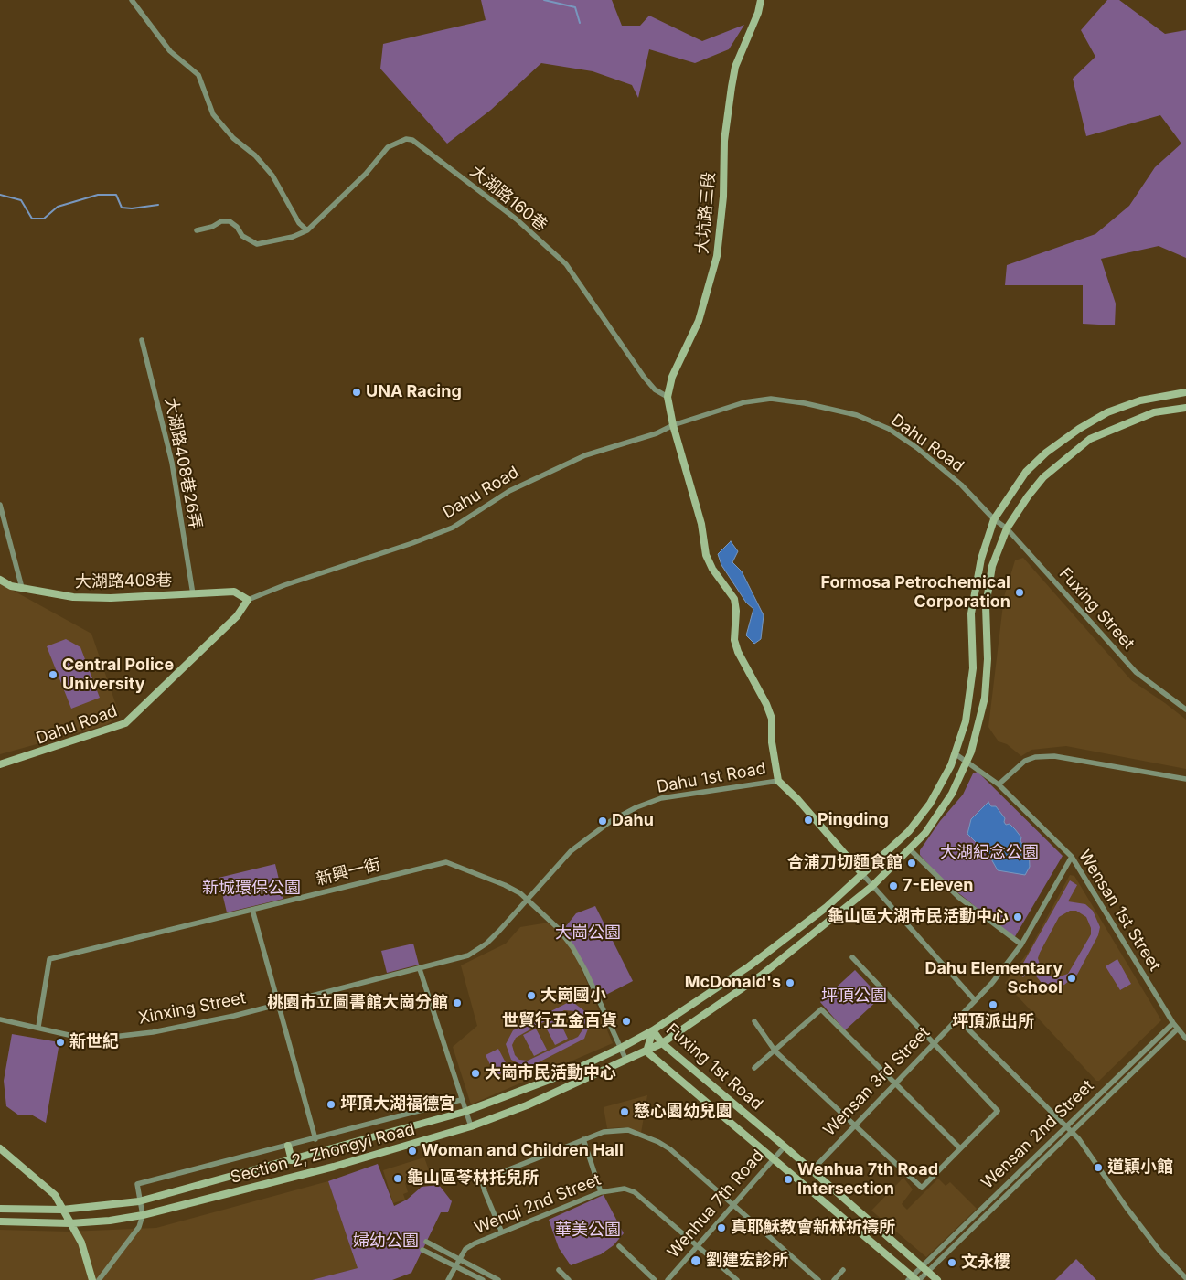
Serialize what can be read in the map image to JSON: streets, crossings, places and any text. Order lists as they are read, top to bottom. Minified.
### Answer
{"streets":{"street":["大湖路160巷","大坑路三段","Dahu Road","大湖路408巷26弄","大湖路408巷","Fuxing Street","Dahu 1st Road","新興一街","Wensan 1st Street","Xinxing Street","Fuxing 1st Road","Wensan 3rd Street","Wensan 2nd Street","Section 2, Zhongyi Road","Wenqi 2nd Street","Wenhua 7th Road"]},"crossings":[["大湖路160巷","大坑路三段"],["大坑路三段","Dahu Road"],["大坑路三段","Dahu 1st Road"],["Dahu Road","大湖路408巷"],["Dahu Road","Fuxing Street"],["Dahu Road","Section 2, Zhongyi Road"],["大湖路408巷26弄","大湖路408巷"],["Fuxing Street","Section 2, Zhongyi Road"],["Dahu 1st Road","新興一街"],["Dahu 1st Road","Xinxing Street"],["Dahu 1st Road","Wensan 3rd Street"],["Dahu 1st Road","Section 2, Zhongyi Road"],["新興一街","Xinxing Street"],["新興一街","Section 2, Zhongyi Road"],["Wensan 1st Street","Wensan 3rd Street"],["Wensan 1st Street","Wensan 2nd Street"],["Wensan 1st Street","Section 2, Zhongyi Road"],["Fuxing 1st Road","Wensan 3rd Street"],["Fuxing 1st Road","Wensan 2nd Street"],["Fuxing 1st Road","Section 2, Zhongyi Road"],["Fuxing 1st Road","Wenhua 7th Road"],["Wenqi 2nd Street","Wenhua 7th Road"]],"parks":["大湖紀念公園","新城環保公園","大崗公園","坪頂公園","華美公園","婦幼公園"],"places":["UNA Racing","Formosa Petrochemical Corporation","Central Police University","Pingding","Dahu","合浦刀切麵食館","7-Eleven","龜山區大湖市民活動中心","Dahu Elementary School","McDonald's","大崗國小","桃園市立圖書館大崗分館","坪頂派出所","世貿行五金百貨","新世紀","大崗市民活動中心","坪頂大湖福德宮","慈心園幼兒園","Woman and Children Hall","道穎小館","龜山區苓林托兒所","Wenhua 7th Road Intersection","真耶穌教會新林祈禱所","劉建宏診所","文永樓"]}
